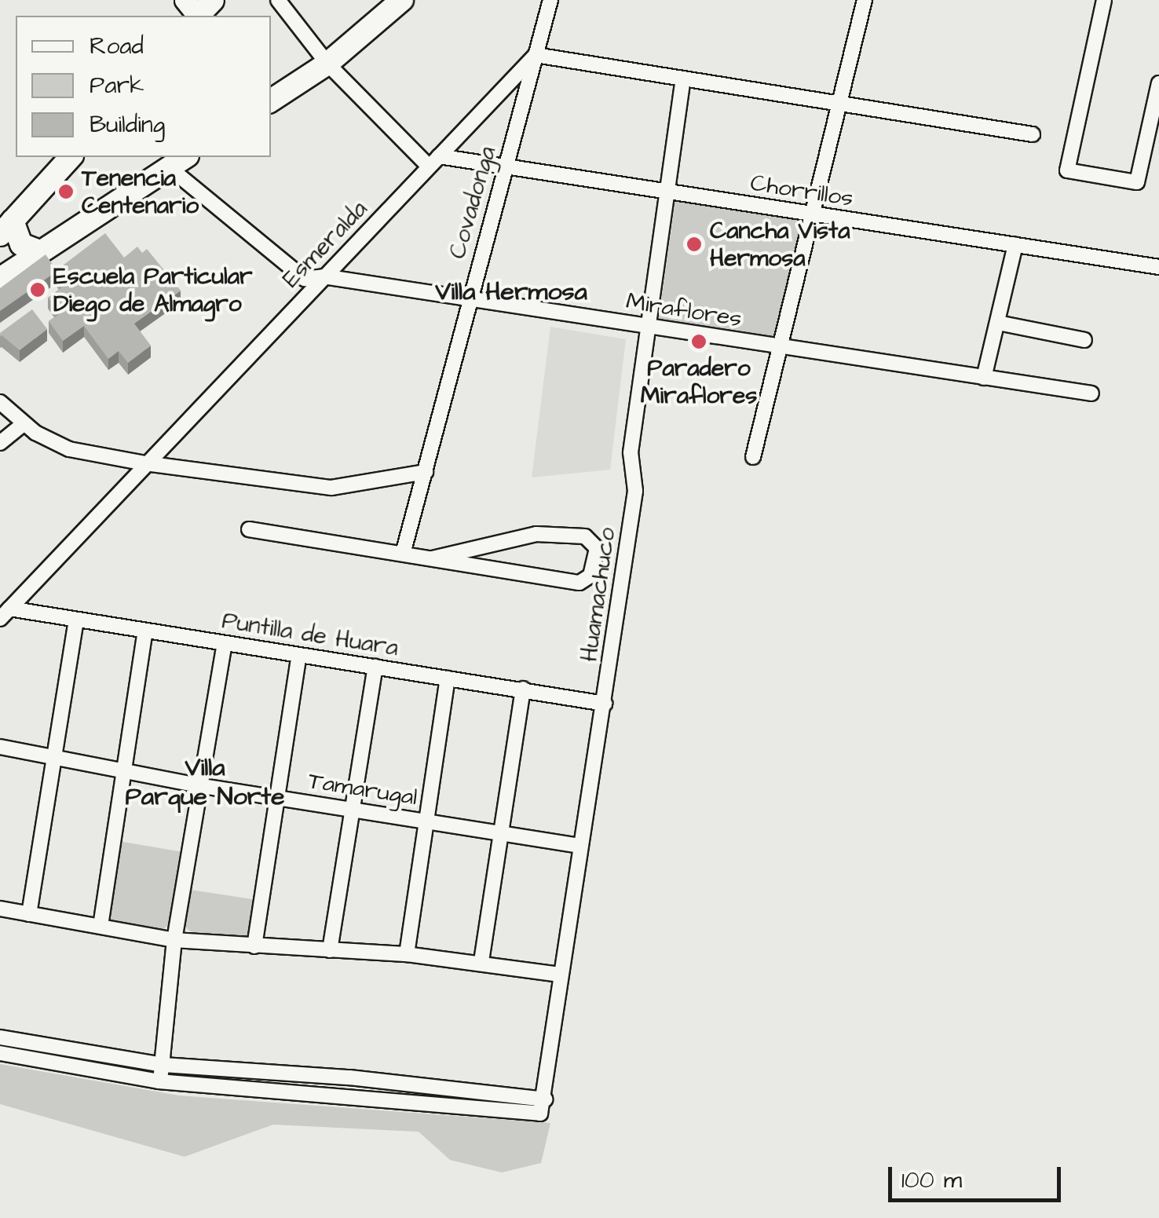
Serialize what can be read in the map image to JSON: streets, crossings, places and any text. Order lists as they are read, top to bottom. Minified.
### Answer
{"streets":{"street":["Chorrillos","Covadonga","Esmeralda","Miraflores","Huamachuco","Puntilla de Huara","Tamarugal"]},"crossings":[["Chorrillos","Covadonga"],["Chorrillos","Esmeralda"],["Chorrillos","Huamachuco"],["Covadonga","Esmeralda"],["Covadonga","Miraflores"],["Esmeralda","Miraflores"],["Esmeralda","Puntilla de Huara"],["Miraflores","Huamachuco"],["Huamachuco","Puntilla de Huara"],["Huamachuco","Tamarugal"]],"districts":["Villa Hermosa","Villa Parque Norte"],"places":["Tenencia Centenario","Cancha Vista Hermosa","Escuela Particular Diego de Almagro","Paradero Miraflores"],"legend":["Road","Park","Building"],"scale_bar":"100 m"}
